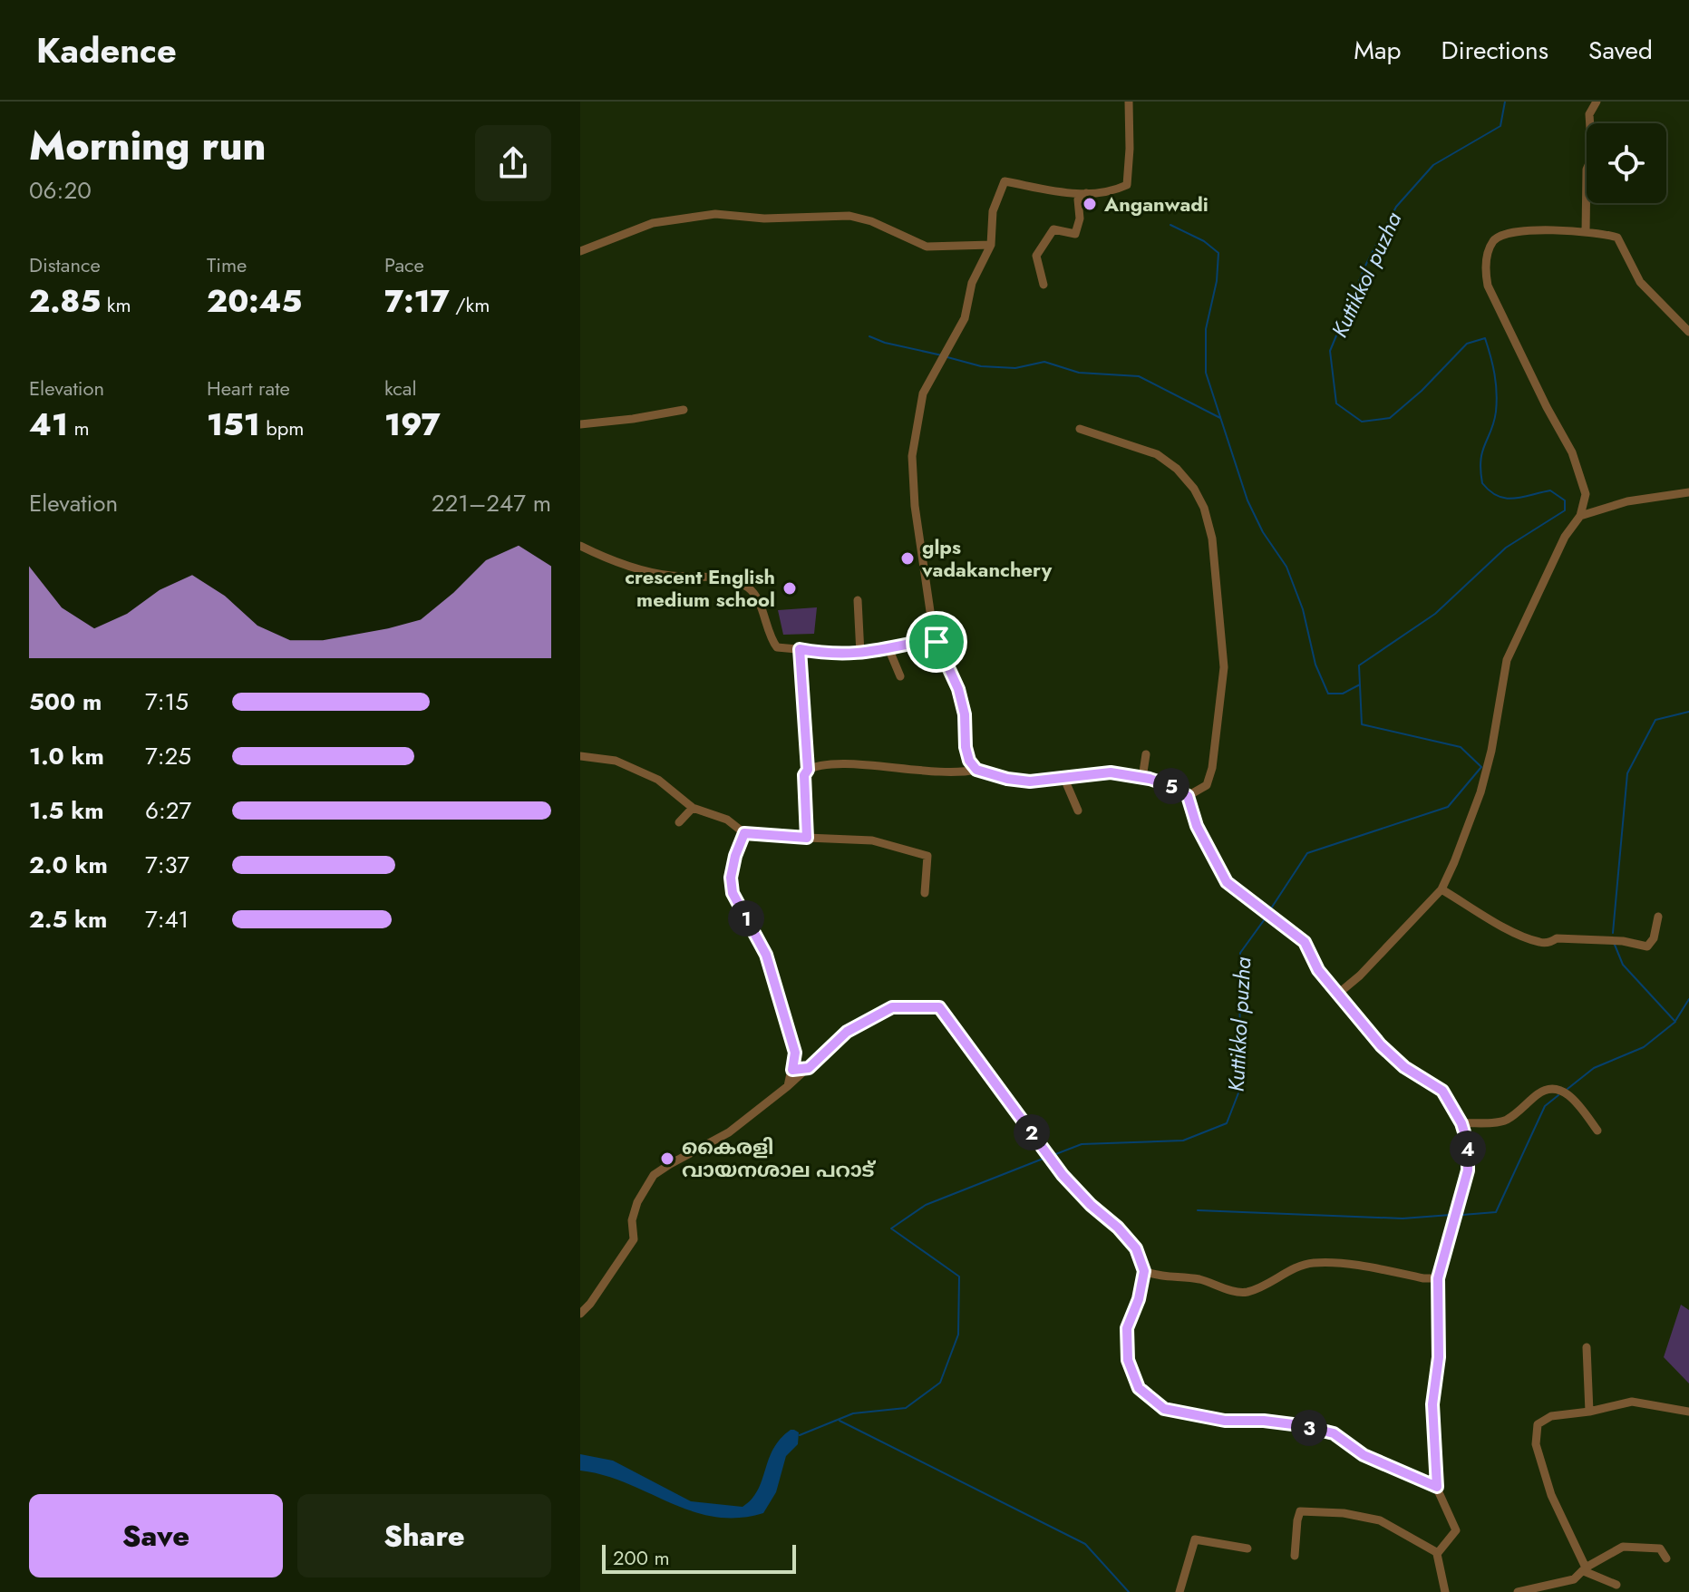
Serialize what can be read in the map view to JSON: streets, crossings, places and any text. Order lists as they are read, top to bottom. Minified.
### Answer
{"water":["Kuttikkol puzha"],"places":["Anganwadi","glps vadakanchery","crescent English medium school","കൈരളി വായനശാല പറാട്"],"scale_bar":"200 m","page":{"header":"Kadence","nav":["Map","Directions","Saved"],"heading":["Morning run","06:20"],"stats":[["Distance","2.85 km"],["Time","20:45"],["Pace","7:17 /km"],["Elevation","41 m"],["Heart rate","151 bpm"],["kcal","197"]],"chart":["Elevation","221–247 m"],"list":[{"name":"500 m","note":"7:15"},{"name":"1.0 km","note":"7:25"},{"name":"1.5 km","note":"6:27"},{"name":"2.0 km","note":"7:37"},{"name":"2.5 km","note":"7:41"}],"pins":["5","1","2","4","3"],"buttons":["Save","Share"],"scale":"200 m"}}
